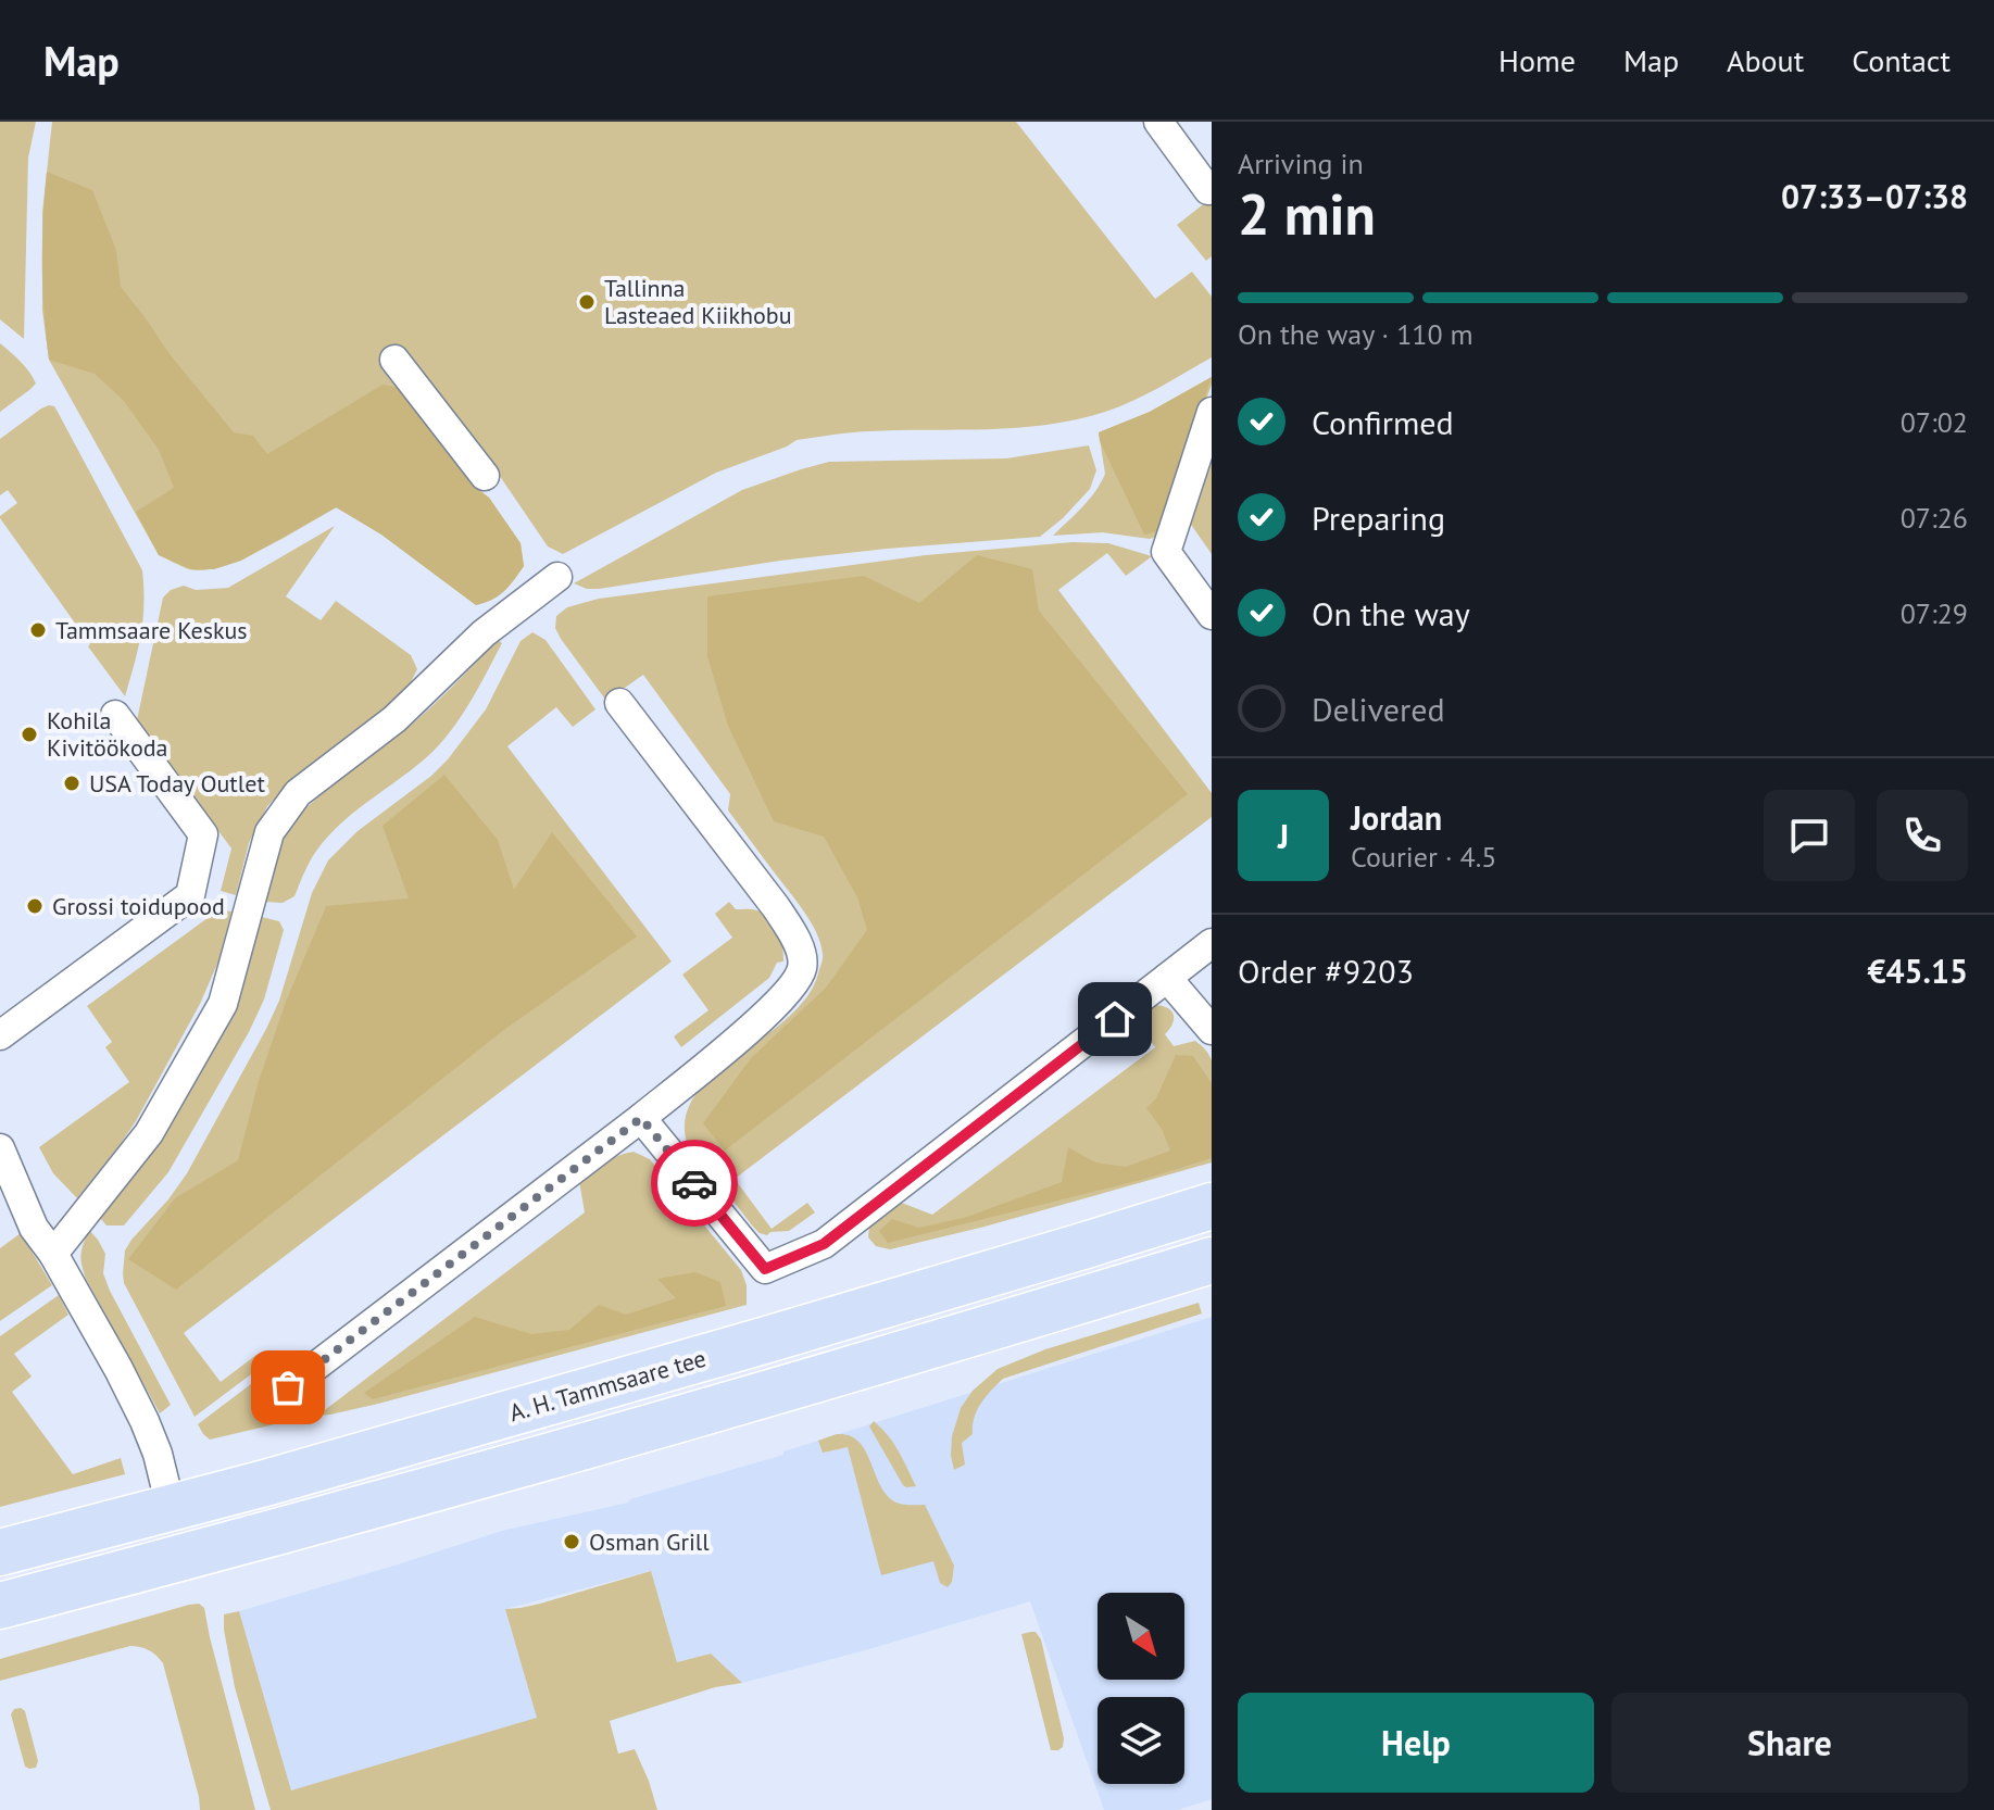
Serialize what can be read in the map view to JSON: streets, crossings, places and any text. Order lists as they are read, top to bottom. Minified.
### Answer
{"streets":{"main road":["A. H. Tammsaare tee"]},"places":["Tallinna Lasteaed Kiikhobu","Tammsaare Keskus","Kohila Kivitöökoda","USA Today Outlet","Grossi toidupood","Osman Grill"],"north":"bottom right","page":{"header":"Map","nav":["Home","Map","About","Contact"],"heading":["2 min","Arriving in","07:33–07:38"],"panel":["Jordan","Courier · 4.5","Order #9203","€45.15"],"bar":"On the way · 110 m","list":[["Confirmed","07:02"],["Preparing","07:26"],["On the way","07:29"],"Delivered"],"round":"J","buttons":["Help","Share"]}}
